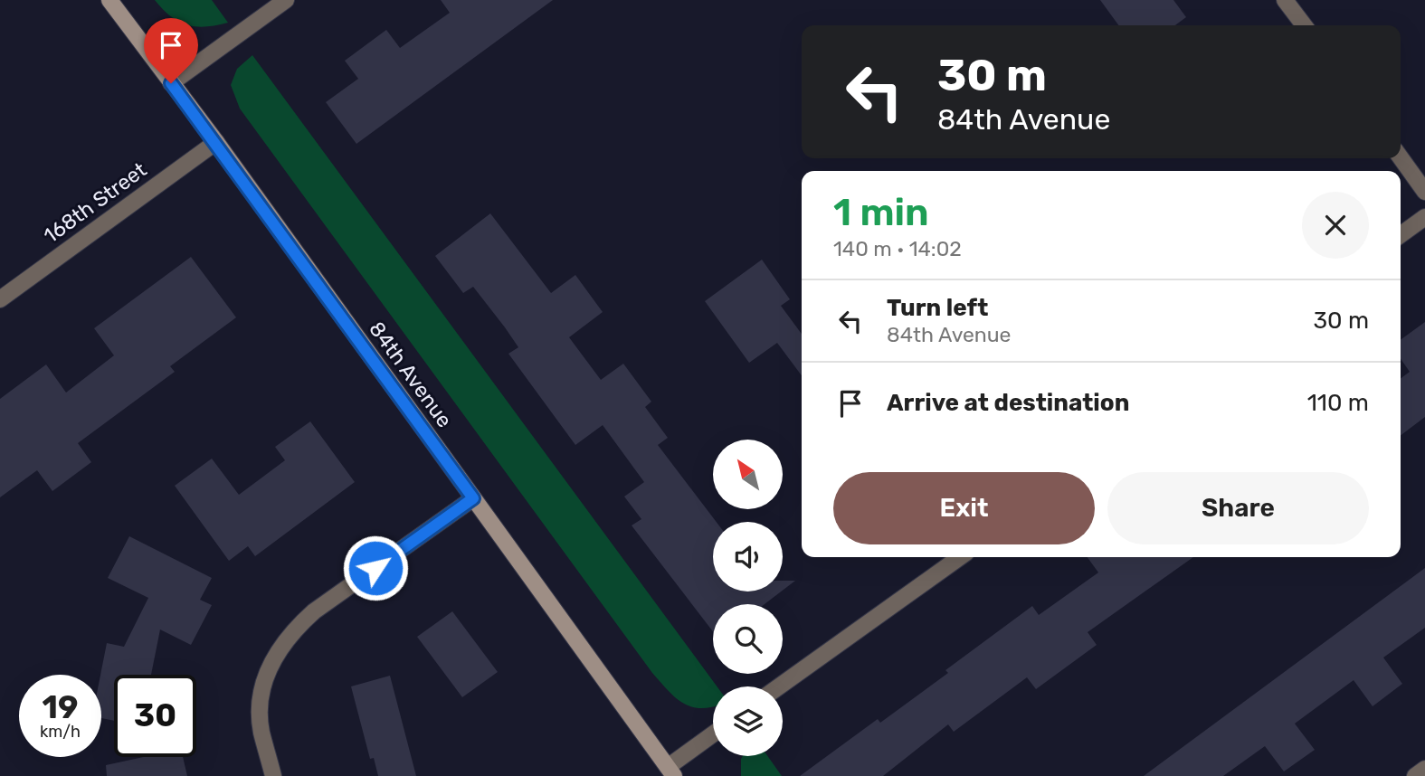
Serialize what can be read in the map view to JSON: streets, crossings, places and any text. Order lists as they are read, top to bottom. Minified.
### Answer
{"streets":{"street":["168th Street","84th Avenue"]},"crossings":[["168th Street","84th Avenue"]],"north":"top left","page":{"turn":["30 m","84th Avenue"],"heading":["1 min","140 m · 14:02"],"list":[{"name":"Turn left","note":"84th Avenue","value":"30 m"},{"name":"Arrive at destination","value":"110 m"}],"buttons":["Exit","Share"],"speed":"19 km/h","limit":"30"}}
